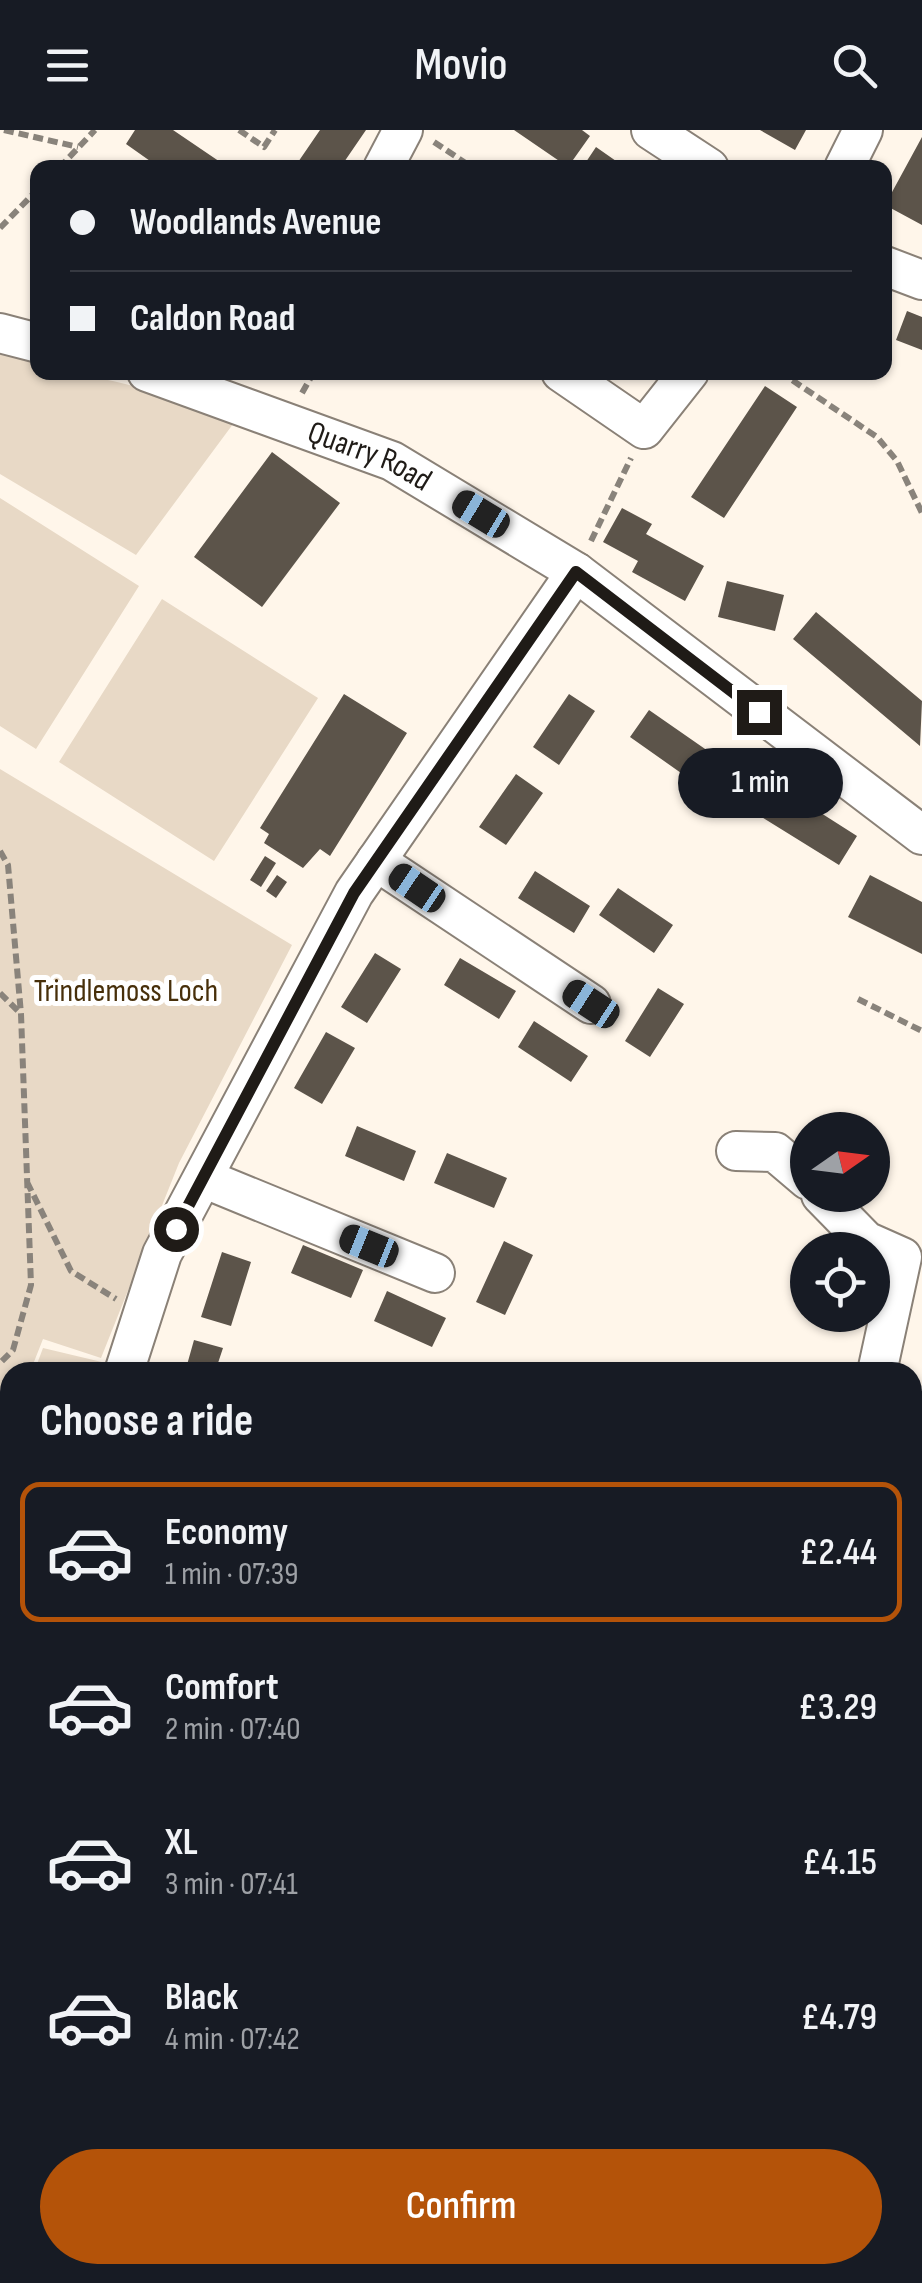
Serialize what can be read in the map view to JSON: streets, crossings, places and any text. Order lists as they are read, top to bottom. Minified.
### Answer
{"streets":{"street":["Quarry Road"]},"parks":["Trindlemoss Loch"],"north":"right","page":{"header":"Movio","banner":["Woodlands Avenue","Caldon Road"],"bubble":"1 min","heading":"Choose a ride","list":[{"name":"Economy","note":"1 min · 07:39","value":"£2.44"},{"name":"Comfort","note":"2 min · 07:40","value":"£3.29"},{"name":"XL","note":"3 min · 07:41","value":"£4.15"},{"name":"Black","note":"4 min · 07:42","value":"£4.79"}],"buttons":"Confirm"}}
